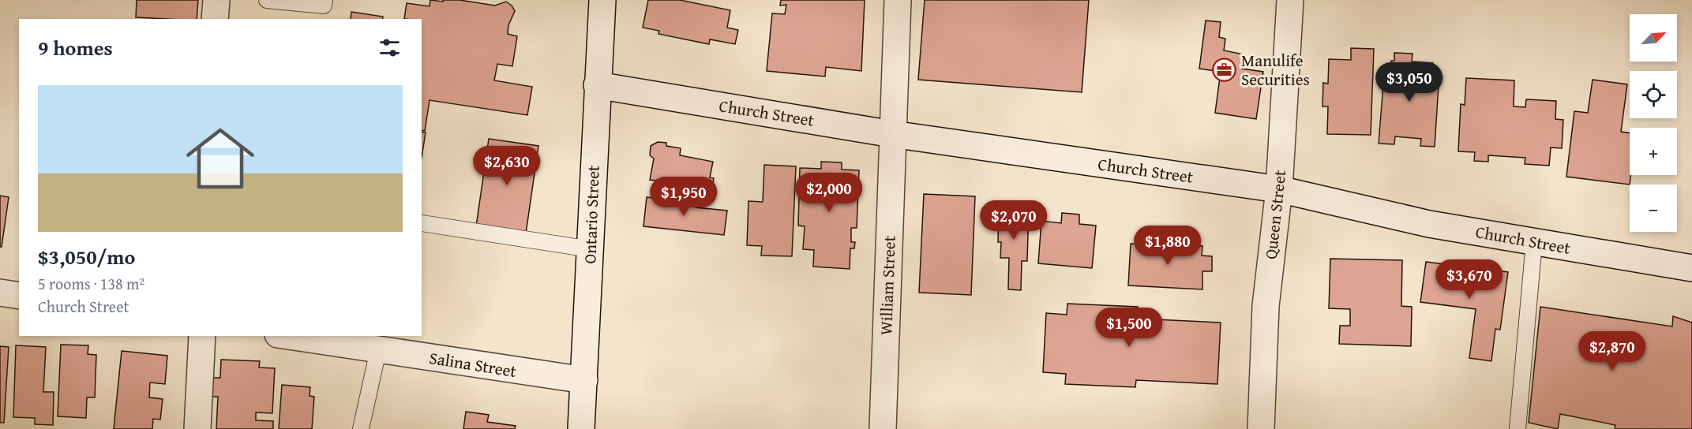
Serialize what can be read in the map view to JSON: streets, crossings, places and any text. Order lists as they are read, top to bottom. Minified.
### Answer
{"streets":{"street":["Church Street","Ontario Street","Queen Street","William Street","Salina Street"]},"crossings":[["Church Street","Ontario Street"],["Church Street","Queen Street"],["Church Street","William Street"],["Ontario Street","Salina Street"]],"places":{"office":["Manulife Securities"]},"north":"top right","page":{"map_buttons":["+","−"],"heading":"9 homes","price":["$3,050","$2,630","$2,000","$1,950","$2,070","$1,880","$3,670","$1,500","$2,870"],"list":[{"name":"$3,050/mo","note":"5 rooms · 138 m² · Church Street"}]}}
